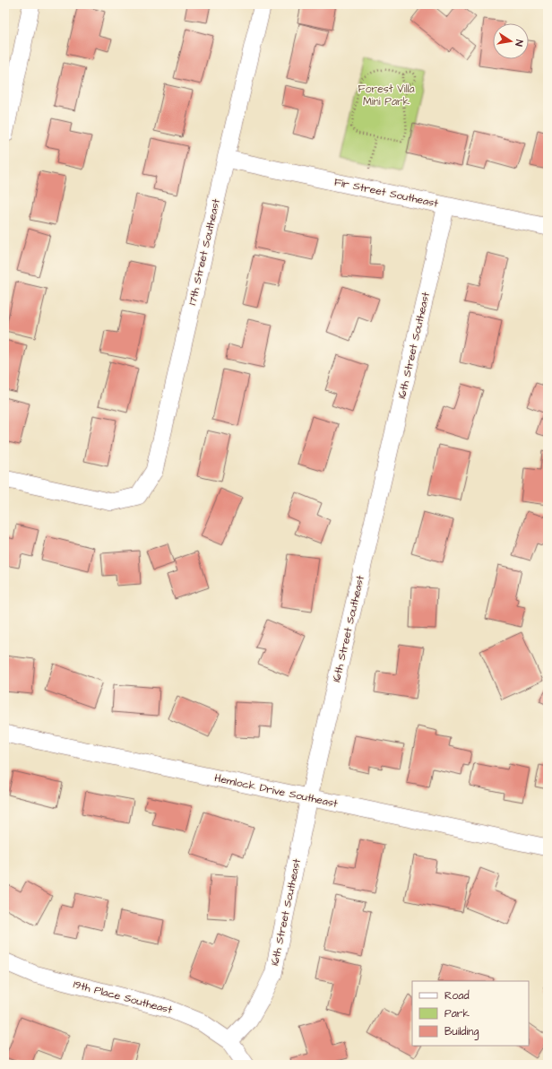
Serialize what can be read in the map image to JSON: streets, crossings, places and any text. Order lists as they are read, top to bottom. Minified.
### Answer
{"streets":{"street":["Fir Street Southeast","17th Street Southeast","16th Street Southeast","Hemlock Drive Southeast","19th Place Southeast"]},"crossings":[["Fir Street Southeast","17th Street Southeast"],["Fir Street Southeast","16th Street Southeast"],["16th Street Southeast","Hemlock Drive Southeast"],["16th Street Southeast","19th Place Southeast"]],"parks":["Forest Villa Mini Park"],"legend":["Road","Park","Building"],"north":"right"}
